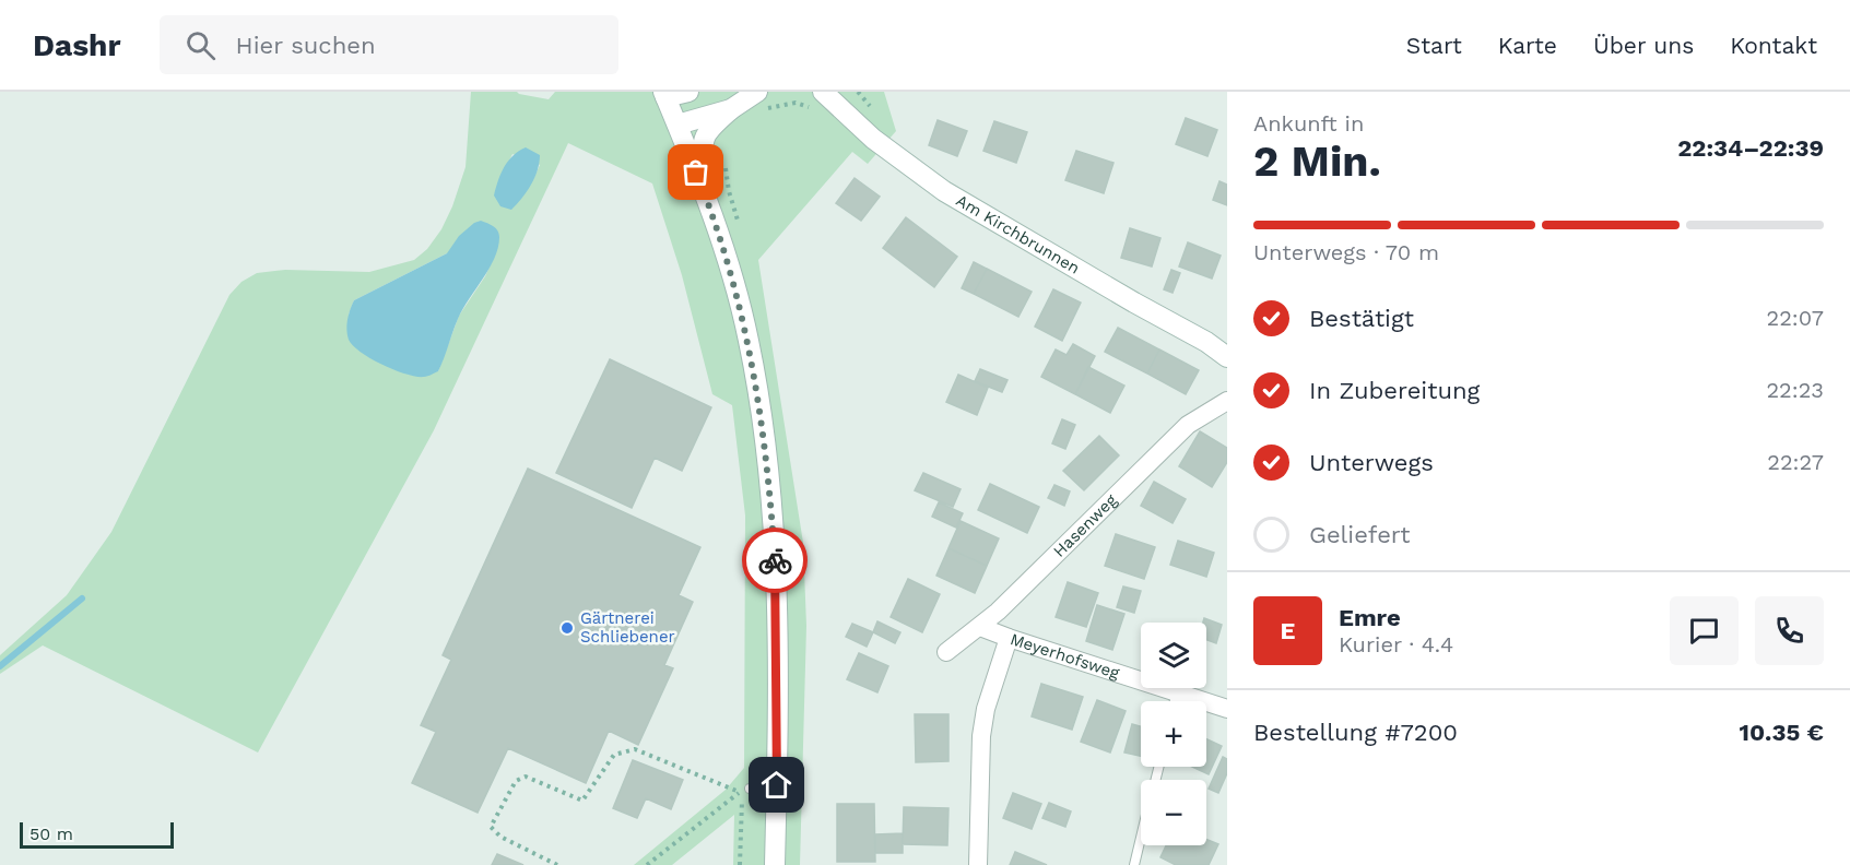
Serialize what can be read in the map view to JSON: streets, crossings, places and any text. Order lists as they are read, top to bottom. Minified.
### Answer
{"streets":{"main road":["Am Kirchbrunnen"],"street":["Hasenweg","Meyerhofsweg"]},"crossings":[["Hasenweg","Meyerhofsweg"]],"places":["Gärtnerei Schliebener"],"scale_bar":"50 m","page":{"header":"Dashr","search":"Hier suchen","nav":["Start","Karte","Über uns","Kontakt"],"heading":["2 Min.","Ankunft in","22:34–22:39"],"panel":["Emre","Kurier · 4.4","Bestellung #7200","10.35 €"],"bar":"Unterwegs · 70 m","list":[["Bestätigt","22:07"],["In Zubereitung","22:23"],["Unterwegs","22:27"],"Geliefert"],"round":"E","map_buttons":["+","−"],"scale":"50 m"}}
